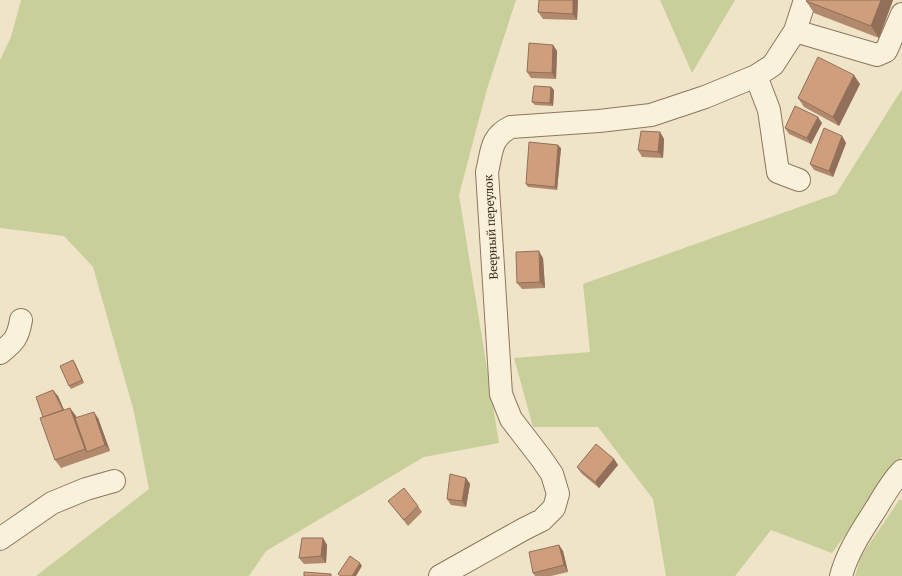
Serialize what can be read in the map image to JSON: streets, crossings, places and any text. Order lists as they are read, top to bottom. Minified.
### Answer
{"streets":{"street":["Веерный переулок"]}}
